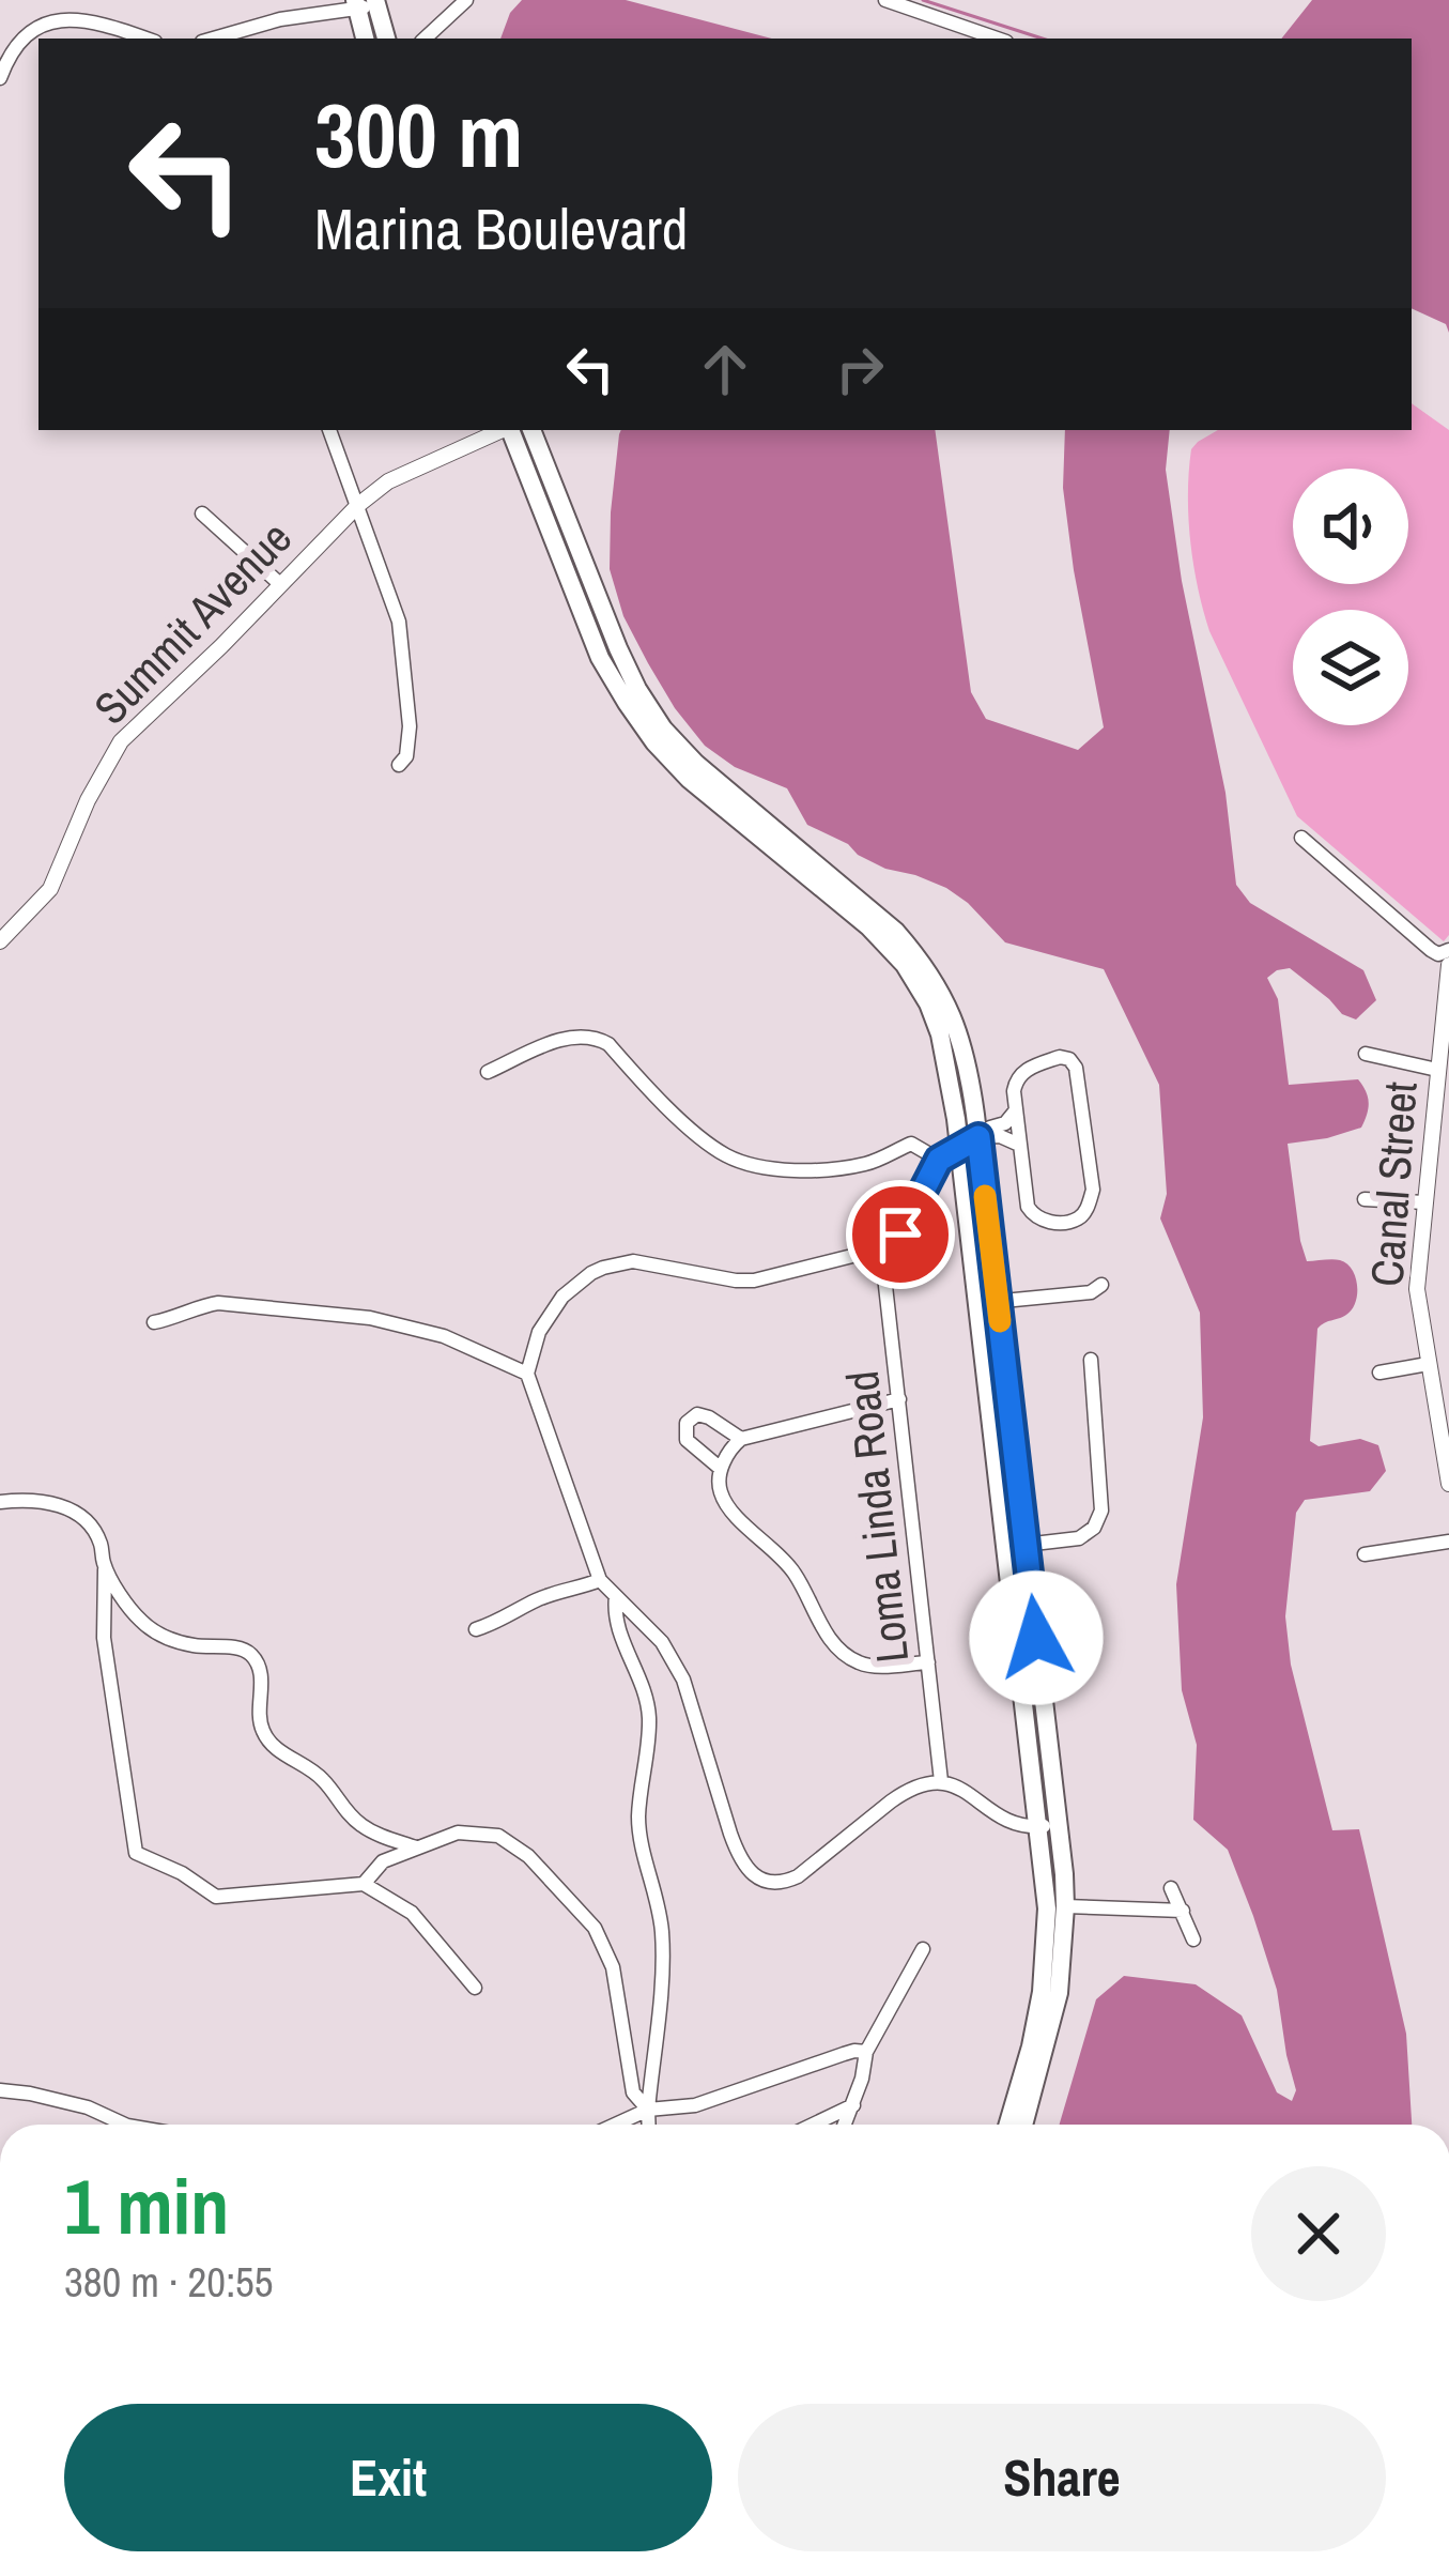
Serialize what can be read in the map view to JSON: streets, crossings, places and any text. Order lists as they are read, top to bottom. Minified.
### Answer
{"streets":{"street":["Summit Avenue","Canal Street","Loma Linda Road"]},"page":{"turn":["300 m","Marina Boulevard"],"heading":["1 min","380 m · 20:55"],"buttons":["Exit","Share"]}}
